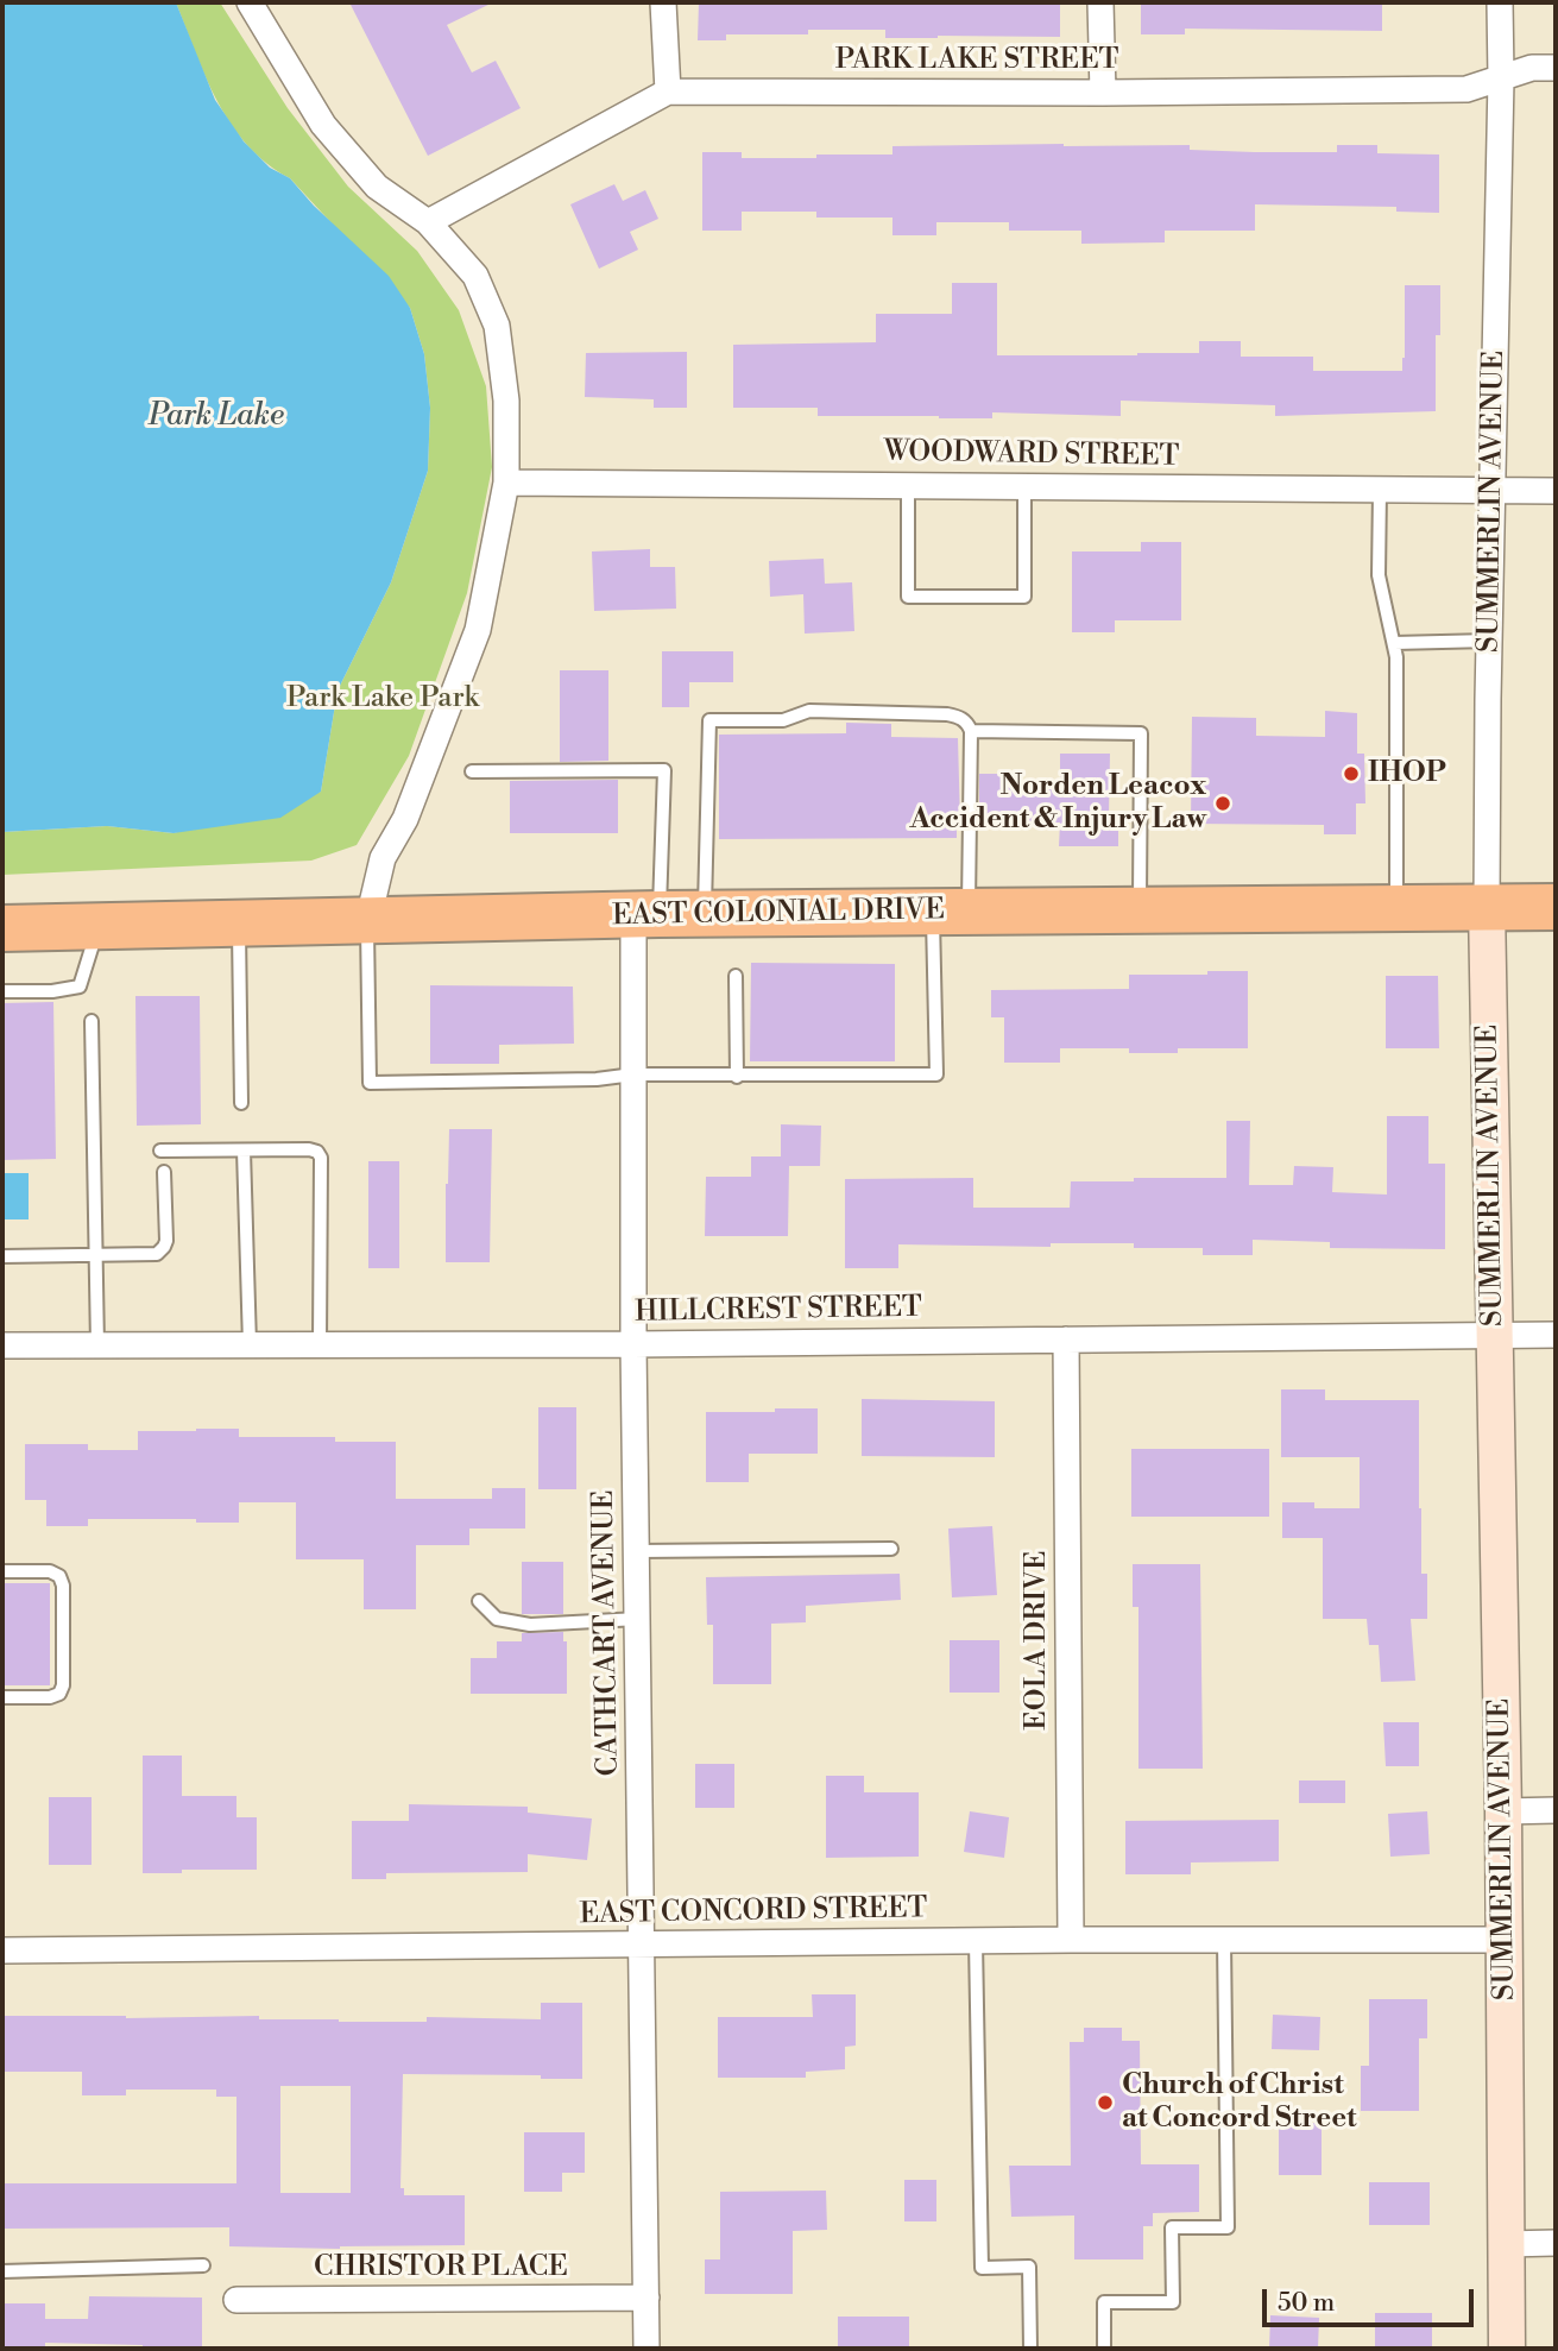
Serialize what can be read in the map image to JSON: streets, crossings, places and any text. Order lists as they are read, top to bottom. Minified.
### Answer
{"streets":{"highway":["EAST COLONIAL DRIVE"],"street":["PARK LAKE STREET","WOODWARD STREET","SUMMERLIN AVENUE","HILLCREST STREET","CATHCART AVENUE","EOLA DRIVE","EAST CONCORD STREET","CHRISTOR PLACE"]},"crossings":[["PARK LAKE STREET","SUMMERLIN AVENUE"],["WOODWARD STREET","SUMMERLIN AVENUE"],["SUMMERLIN AVENUE","EAST COLONIAL DRIVE"],["SUMMERLIN AVENUE","HILLCREST STREET"],["SUMMERLIN AVENUE","EAST CONCORD STREET"],["EAST COLONIAL DRIVE","CATHCART AVENUE"],["HILLCREST STREET","CATHCART AVENUE"],["HILLCREST STREET","EOLA DRIVE"],["CATHCART AVENUE","EAST CONCORD STREET"],["CATHCART AVENUE","CHRISTOR PLACE"],["EOLA DRIVE","EAST CONCORD STREET"]],"water":["Park Lake"],"parks":["Park Lake Park"],"places":["IHOP","Norden Leacox Accident & Injury Law","Church of Christ at Concord Street"],"scale_bar":"50 m"}
